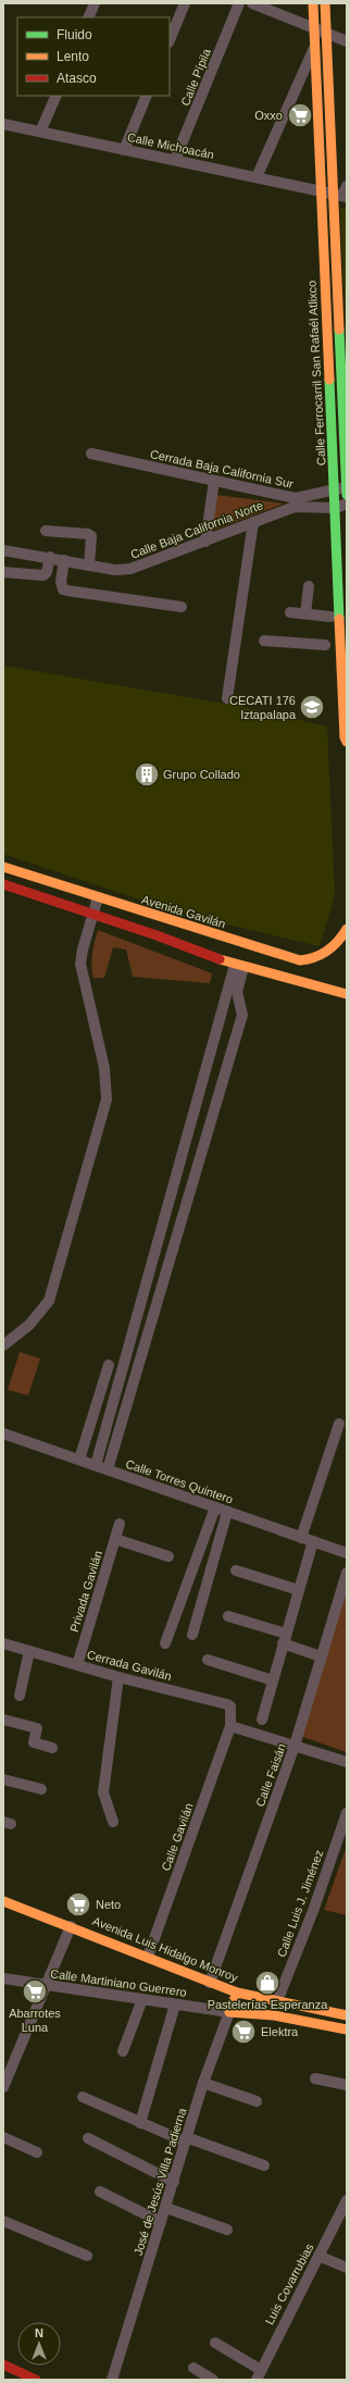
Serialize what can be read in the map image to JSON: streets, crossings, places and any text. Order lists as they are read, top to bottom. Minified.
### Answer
{"streets":{"main road":["Calle Ferrocarril San Rafaél Atlixco","Avenida Gavilán","Avenida Luis Hidalgo Monroy","José de Jesús Villa Padierna"],"street":["Calle Pípila","Calle Michoacán","Cerrada Baja California Sur","Calle Baja California Norte","Calle Torres Quintero","Privada Gavilán","Cerrada Gavilán","Calle Faisán","Calle Gavilán","Calle Luis J. Jiménez","Calle Martiniano Guerrero","Luis Covarrubias"]},"crossings":[["Calle Pípila","Calle Michoacán"],["Calle Michoacán","Calle Ferrocarril San Rafaél Atlixco"],["Calle Ferrocarril San Rafaél Atlixco","Cerrada Baja California Sur"],["Calle Ferrocarril San Rafaél Atlixco","Calle Baja California Norte"],["Cerrada Baja California Sur","Calle Baja California Norte"],["Privada Gavilán","Cerrada Gavilán"],["Cerrada Gavilán","Calle Gavilán"],["Calle Faisán","Avenida Luis Hidalgo Monroy"],["Calle Gavilán","Avenida Luis Hidalgo Monroy"],["Calle Luis J. Jiménez","Avenida Luis Hidalgo Monroy"],["Avenida Luis Hidalgo Monroy","José de Jesús Villa Padierna"],["Calle Martiniano Guerrero","José de Jesús Villa Padierna"]],"places":{"supermarket":["Oxxo","Neto","Abarrotes Luna","Elektra"],"school or university":["CECATI 176 Iztapalapa"],"building":["Grupo Collado"],"shop":["Pastelerías Esperanza"]},"legend":["Fluido","Lento","Atasco"],"north":"top"}
